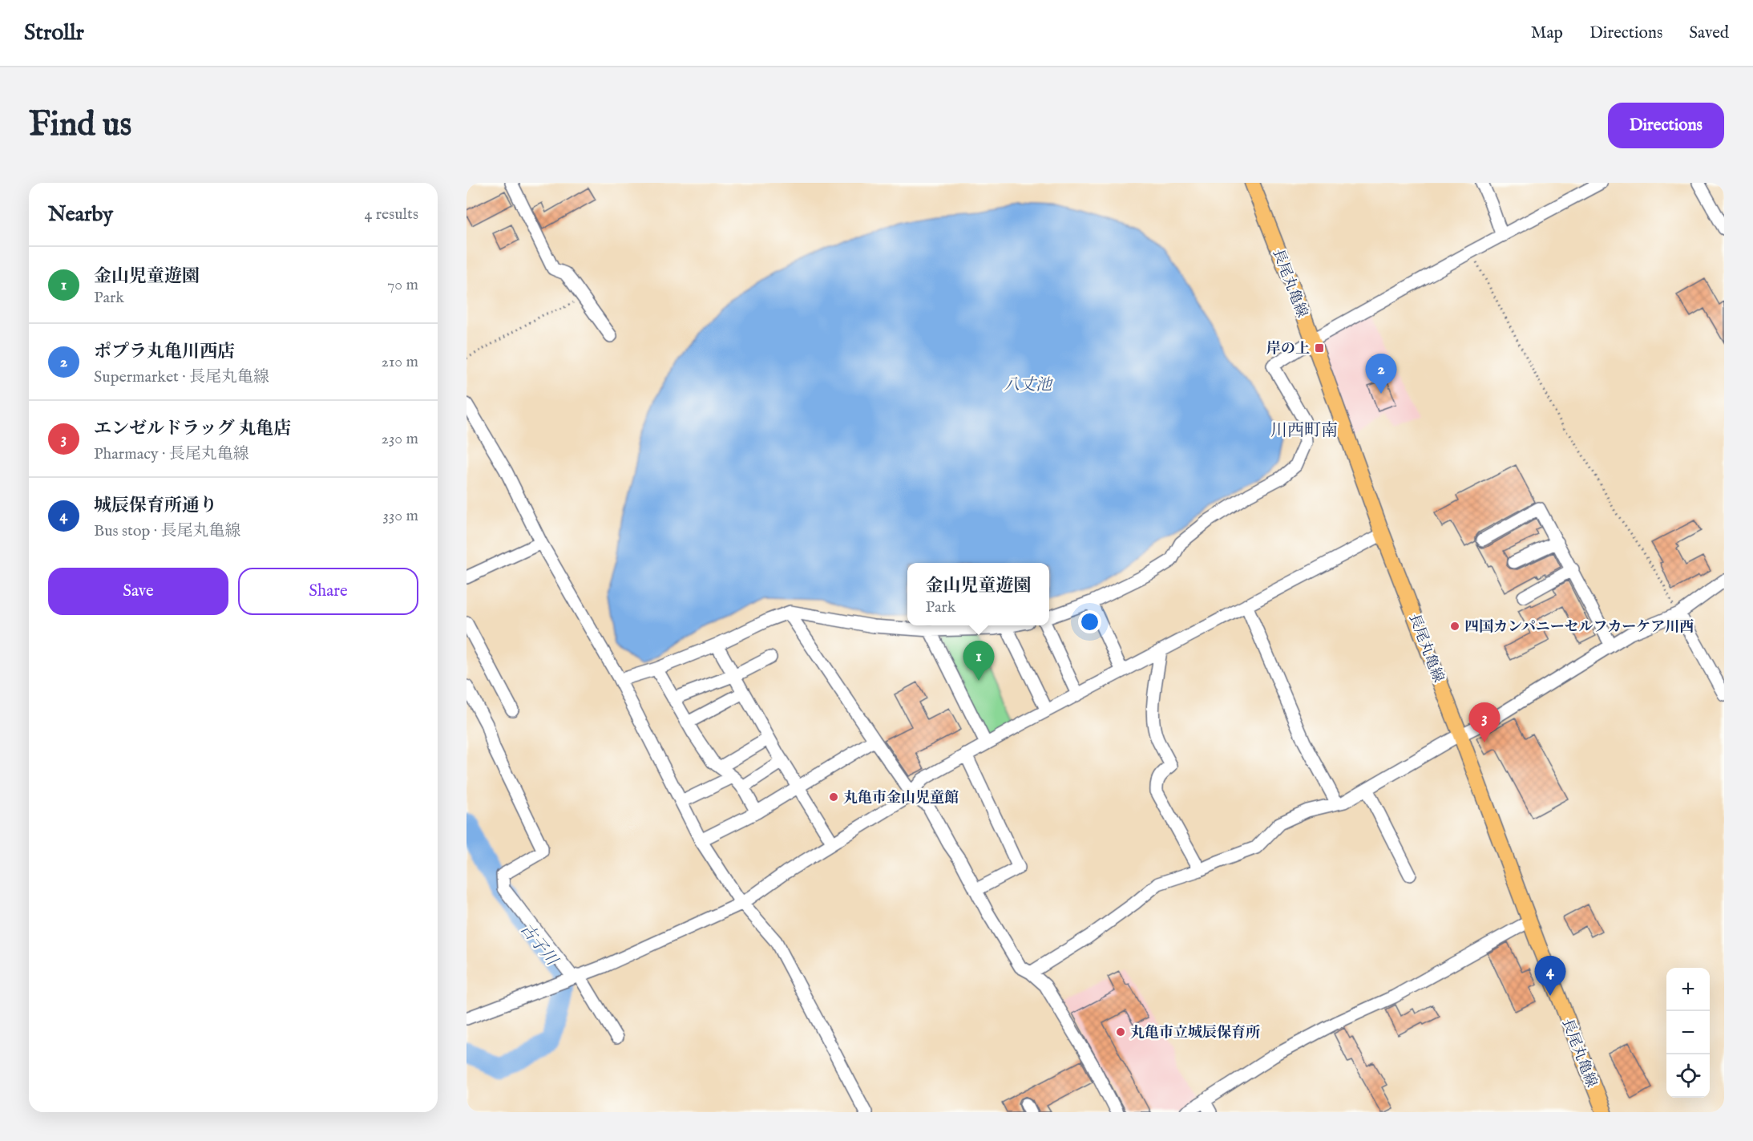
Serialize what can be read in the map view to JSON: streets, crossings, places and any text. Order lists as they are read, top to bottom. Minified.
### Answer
{"streets":{"main road":["長尾丸亀線"]},"districts":["川西町南"],"water":["八丈池","古子川"],"places":{"transit":["岸の上"],"other":["四国カンパニーセルフカーケア川西","丸亀市金山児童館","丸亀市立城辰保育所"]},"page":{"header":"Strollr","nav":["Map","Directions","Saved"],"buttons":["Directions",["Save","Share"]],"title":"Find us","heading":["Nearby","4 results"],"list":[{"mark":"1","name":"金山児童遊園","note":"Park","value":"70 m"},{"mark":"2","name":"ポプラ丸亀川西店","note":"Supermarket · 長尾丸亀線","value":"210 m"},{"mark":"3","name":"エンゼルドラッグ 丸亀店","note":"Pharmacy · 長尾丸亀線","value":"230 m"},{"mark":"4","name":"城辰保育所通り","note":"Bus stop · 長尾丸亀線","value":"330 m"}],"pins":["2","1","3","4"],"popup":["金山児童遊園","Park"],"map_buttons":["+","−"]}}
